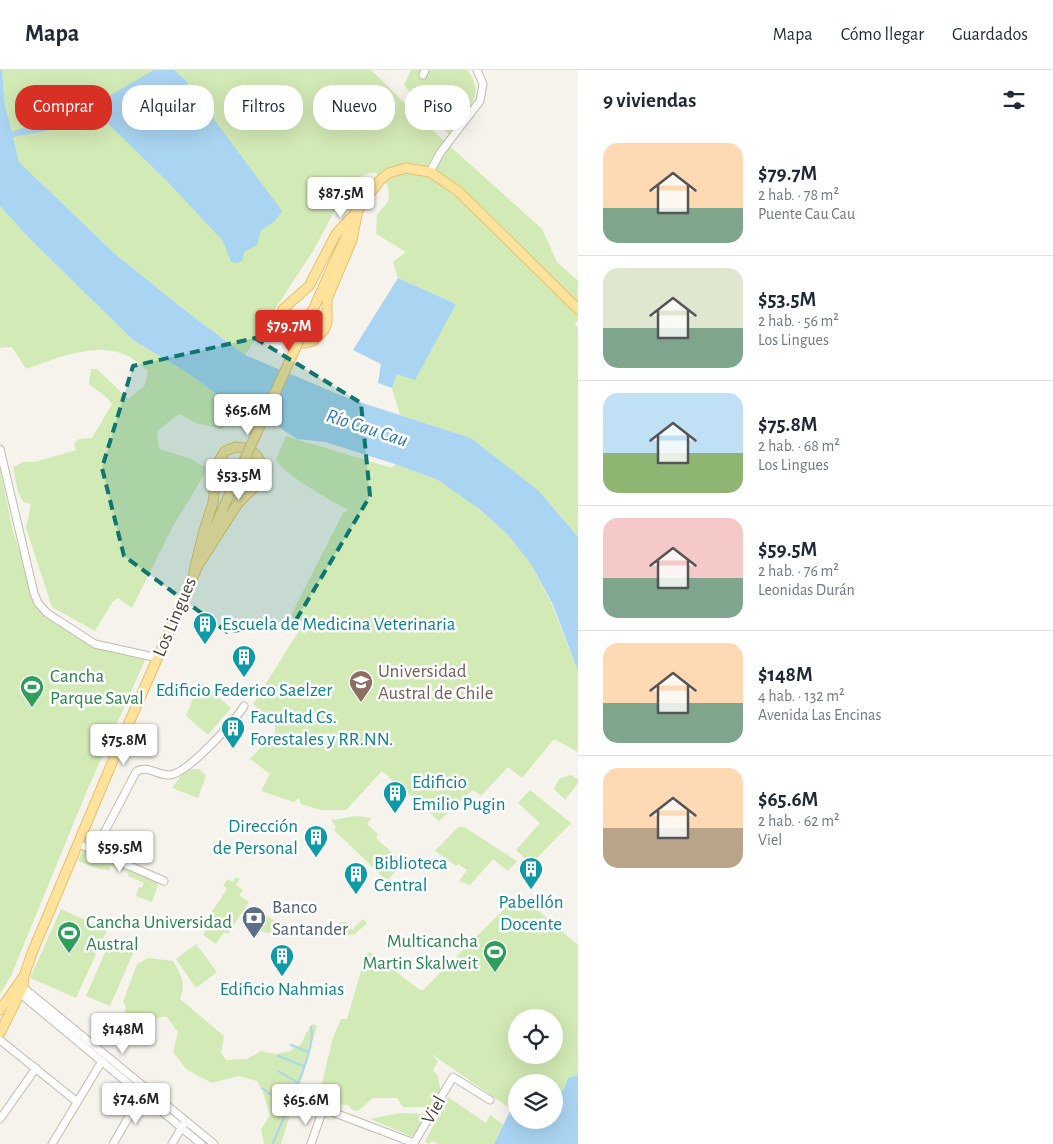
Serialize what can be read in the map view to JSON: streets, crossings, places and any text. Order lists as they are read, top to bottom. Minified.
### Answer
{"streets":{"main road":["Los Lingues"],"street":["Viel"]},"water":["Río Cau Cau"],"places":{"building":["Escuela de Medicina Veterinaria","Edificio Federico Saelzer","Facultad Cs. Forestales y RR.NN.","Edificio Emilio Pugin","Dirección de Personal","Pabellón Docente","Biblioteca Central","Edificio Nahmias"],"school or university":["Universidad Austral de Chile"],"sports":["Cancha Parque Saval","Cancha Universidad Austral","Multicancha Martin Skalweit"],"bank":["Banco Santander"]},"page":{"header":"Mapa","nav":["Mapa","Cómo llegar","Guardados"],"heading":"9 viviendas","chip":["Comprar","Alquilar","Filtros","Nuevo","Piso"],"list":[{"name":"$79.7M","note":"2 hab. · 78 m² · Puente Cau Cau"},{"name":"$53.5M","note":"2 hab. · 56 m² · Los Lingues"},{"name":"$75.8M","note":"2 hab. · 68 m² · Los Lingues"},{"name":"$59.5M","note":"2 hab. · 76 m² · Leonidas Durán"},{"name":"$148M","note":"4 hab. · 132 m² · Avenida Las Encinas"},{"name":"$65.6M","note":"2 hab. · 62 m² · Viel"}],"price":["$87.5M","$79.7M","$65.6M","$53.5M","$75.8M","$59.5M","$148M","$74.6M","$65.6M"]}}
